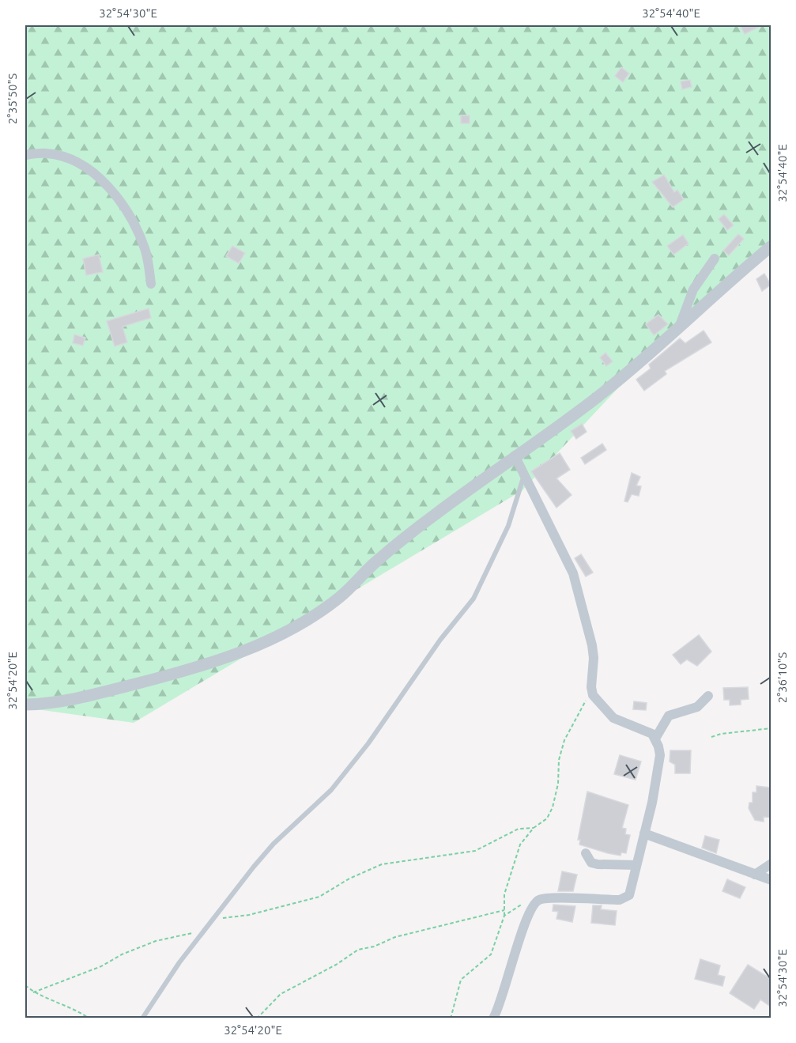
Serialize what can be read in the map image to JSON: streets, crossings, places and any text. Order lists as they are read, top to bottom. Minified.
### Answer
{"coordinates":["32°54'30\"E","32°54'40\"E","2°35'50\"S","2°36'10\"S","32°54'20\"E"]}
